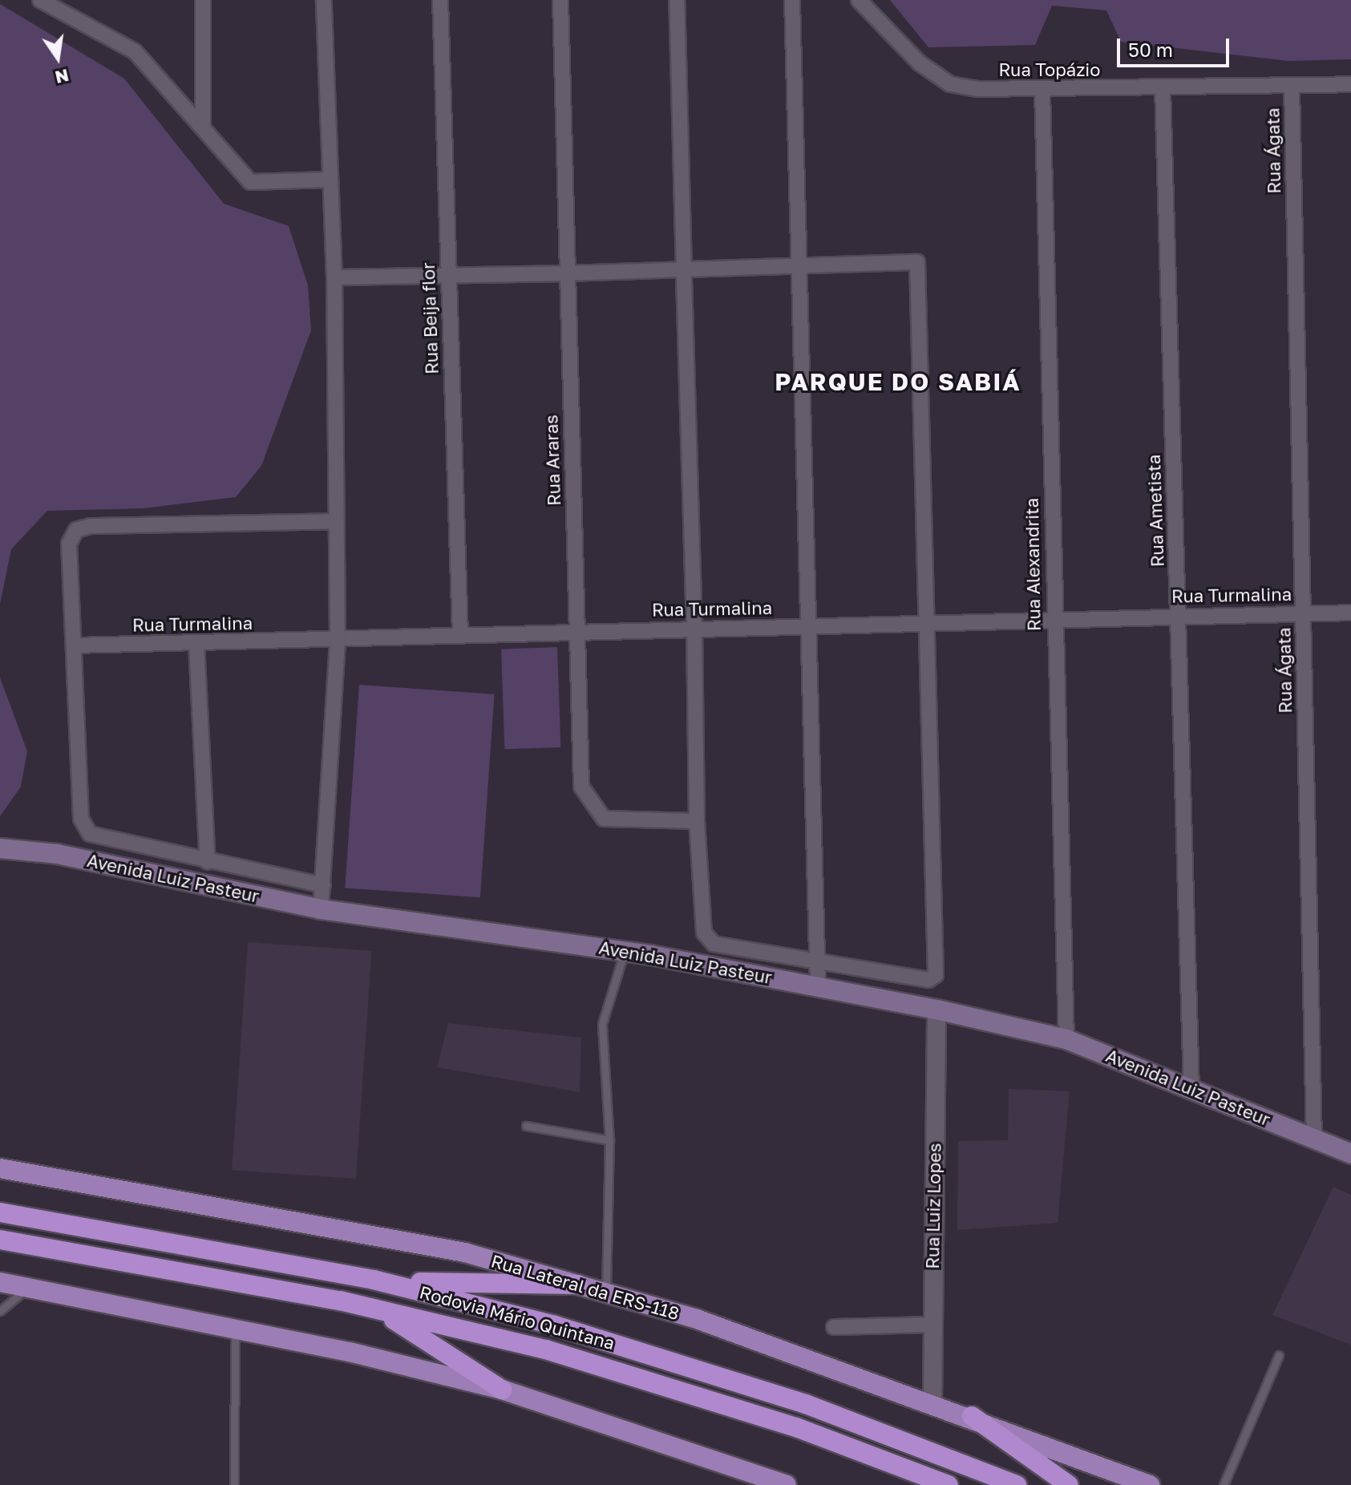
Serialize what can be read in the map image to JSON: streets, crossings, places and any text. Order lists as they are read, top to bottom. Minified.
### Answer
{"streets":{"highway":["Rodovia Mário Quintana"],"main road":["Avenida Luiz Pasteur","Rua Lateral da ERS-118"],"street":["Rua Topázio","Rua Ágata","Rua Beija flor","Rua Araras","Rua Ametista","Rua Alexandrita","Rua Turmalina","Rua Luiz Lopes"]},"crossings":[["Rua Topázio","Rua Ágata"],["Rua Topázio","Rua Ametista"],["Rua Topázio","Rua Alexandrita"],["Rua Ágata","Rua Turmalina"],["Rua Ágata","Avenida Luiz Pasteur"],["Rua Beija flor","Rua Turmalina"],["Rua Araras","Rua Turmalina"],["Rua Ametista","Rua Turmalina"],["Rua Ametista","Avenida Luiz Pasteur"],["Rua Alexandrita","Rua Turmalina"],["Rua Alexandrita","Avenida Luiz Pasteur"],["Avenida Luiz Pasteur","Rua Luiz Lopes"],["Rua Luiz Lopes","Rua Lateral da ERS-118"]],"districts":["PARQUE DO SABIÁ"],"scale_bar":"50 m","north":"bottom"}
